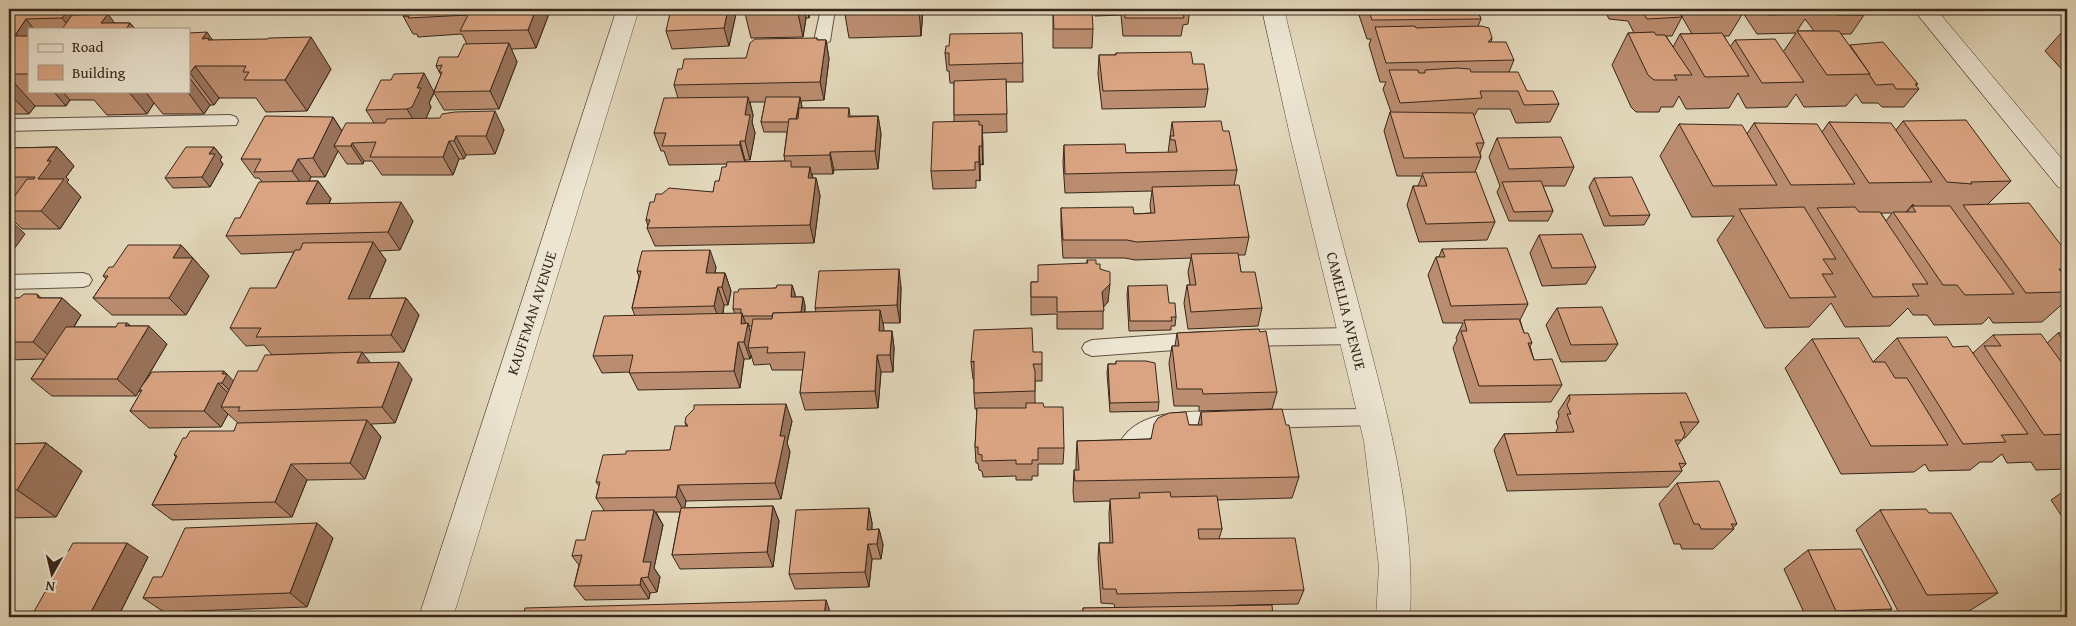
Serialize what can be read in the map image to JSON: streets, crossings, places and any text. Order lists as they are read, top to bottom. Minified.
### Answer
{"streets":{"street":["CAMELLIA AVENUE","KAUFFMAN AVENUE"]},"legend":["Road","Building"],"north":"bottom"}
